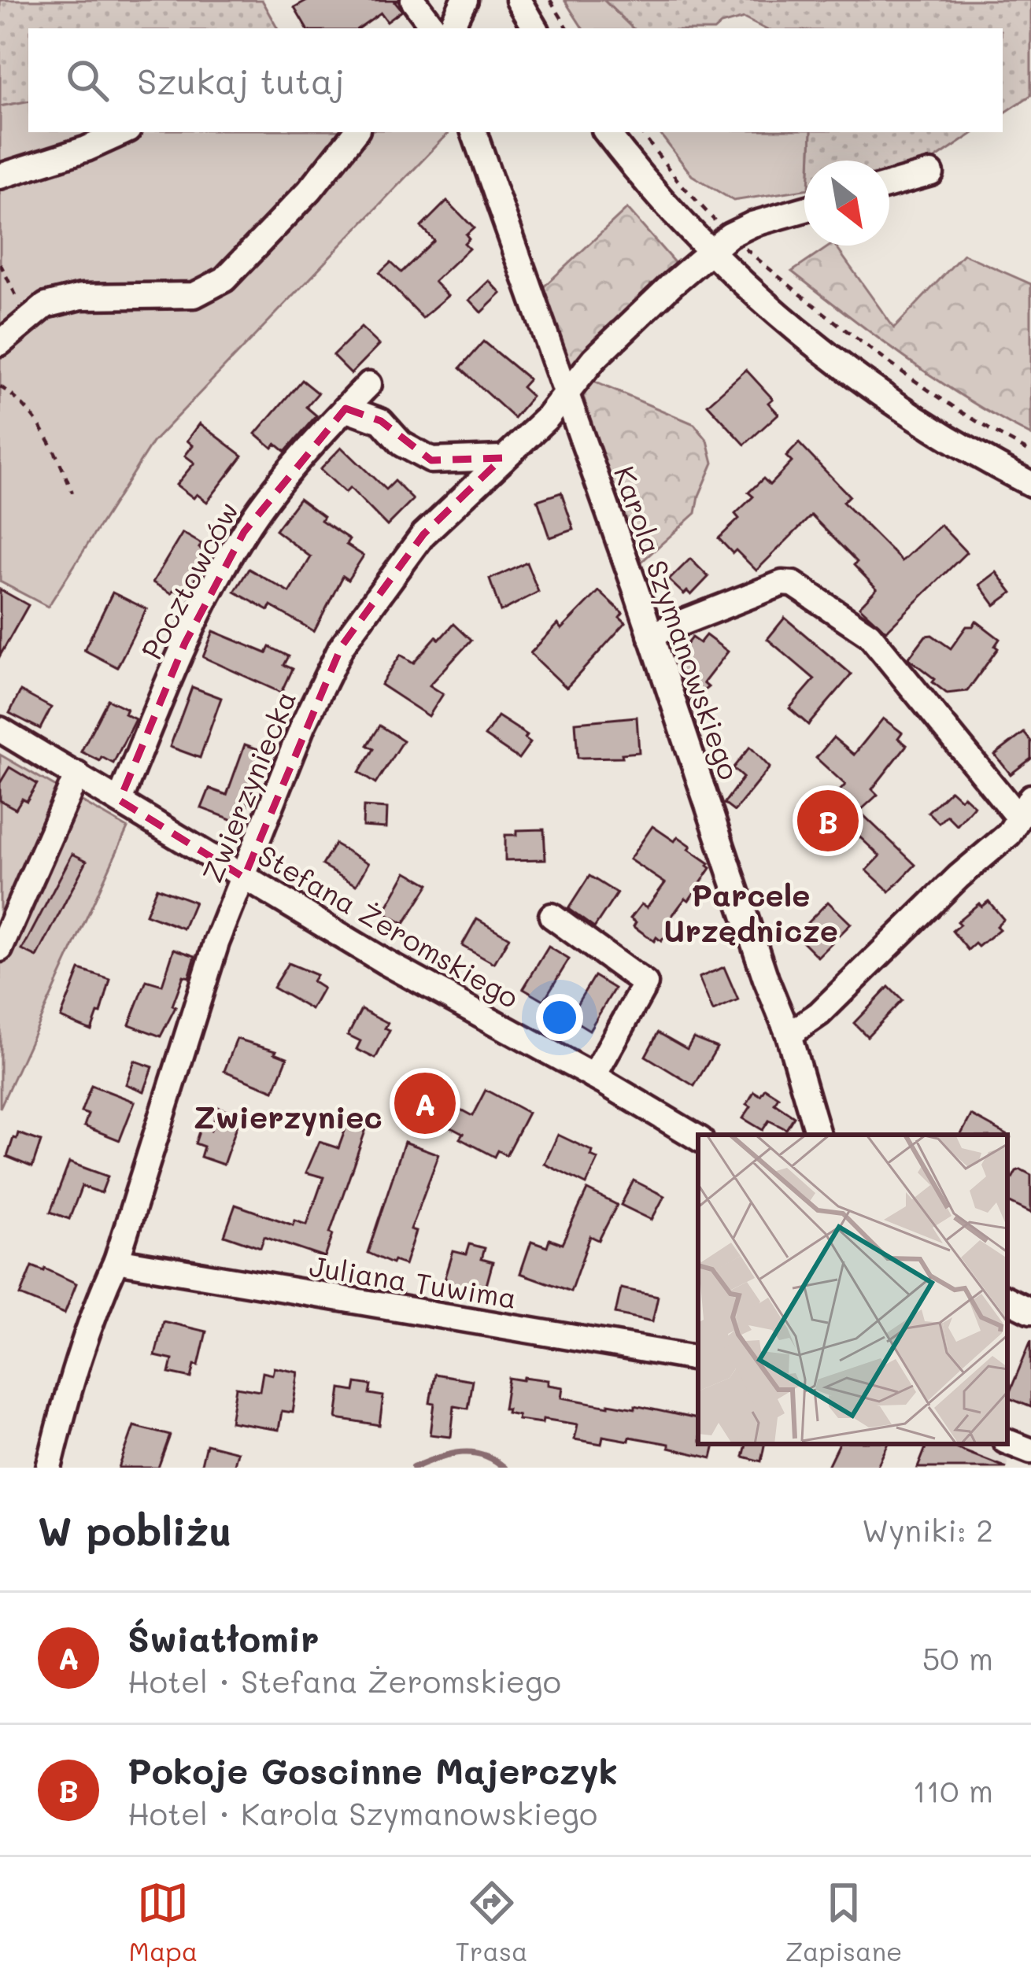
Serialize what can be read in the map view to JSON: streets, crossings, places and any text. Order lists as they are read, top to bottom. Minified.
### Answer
{"streets":{"street":["Pocztowców","Karola Szymanowskiego","Zwierzyniecka","Stefana Żeromskiego","Juliana Tuwima"]},"crossings":[["Pocztowców","Stefana Żeromskiego"],["Karola Szymanowskiego","Zwierzyniecka"],["Zwierzyniecka","Stefana Żeromskiego"],["Zwierzyniecka","Juliana Tuwima"]],"districts":["Parcele Urzędnicze","Zwierzyniec"],"north":"bottom right","page":{"search":"Szukaj tutaj","pins":["B","A"],"heading":["W pobliżu","Wyniki: 2"],"list":[{"mark":"A","name":"Światłomir","note":"Hotel · Stefana Żeromskiego","value":"50 m"},{"mark":"B","name":"Pokoje Goscinne Majerczyk","note":"Hotel · Karola Szymanowskiego","value":"110 m"}],"nav":["Mapa","Trasa","Zapisane"]}}
